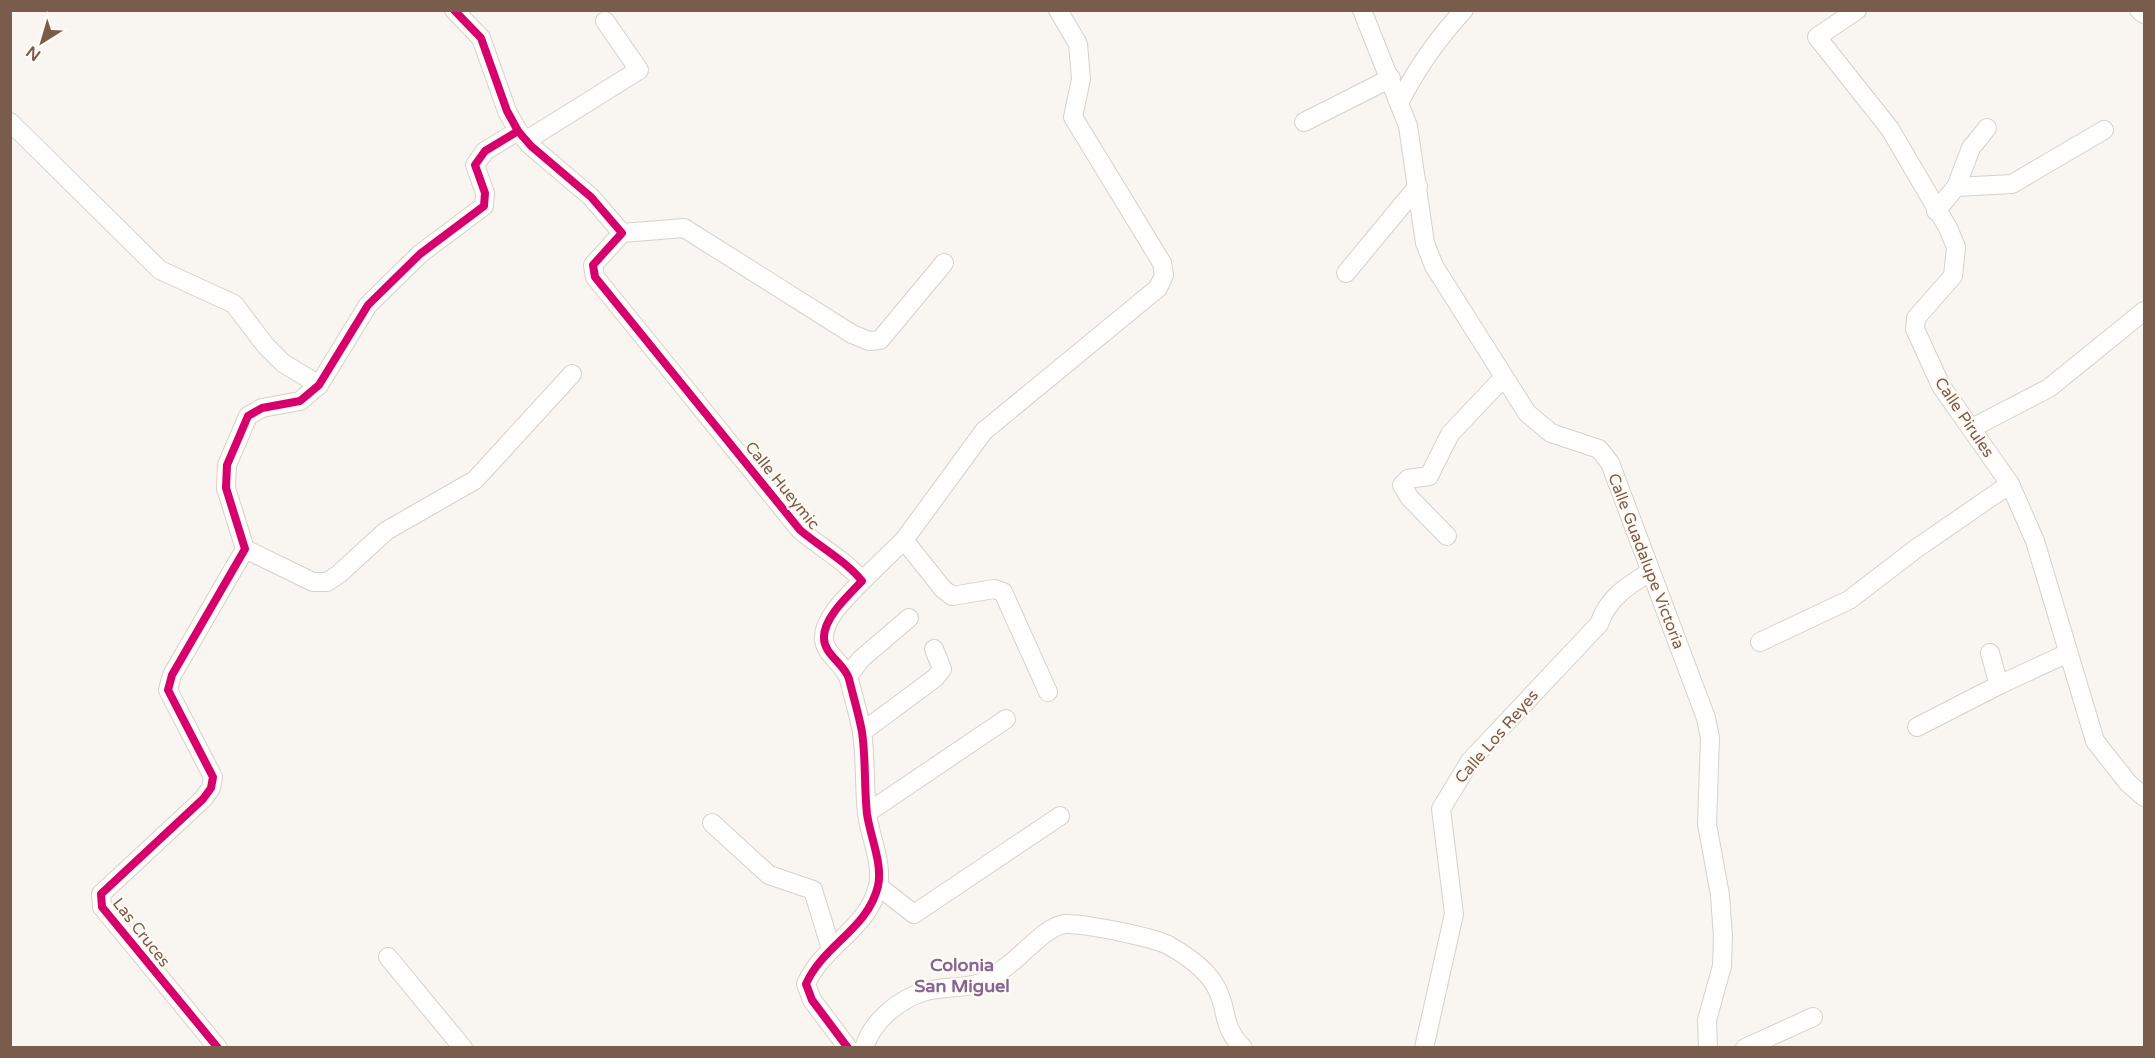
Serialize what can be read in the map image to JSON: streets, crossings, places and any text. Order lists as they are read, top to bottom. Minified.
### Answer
{"streets":{"street":["Calle Pirules","Calle Hueymic","Calle Guadalupe Victoria","Calle Los Reyes","Las Cruces"]},"crossings":[["Calle Guadalupe Victoria","Calle Los Reyes"]],"districts":["Colonia San Miguel"],"north":"bottom left"}
